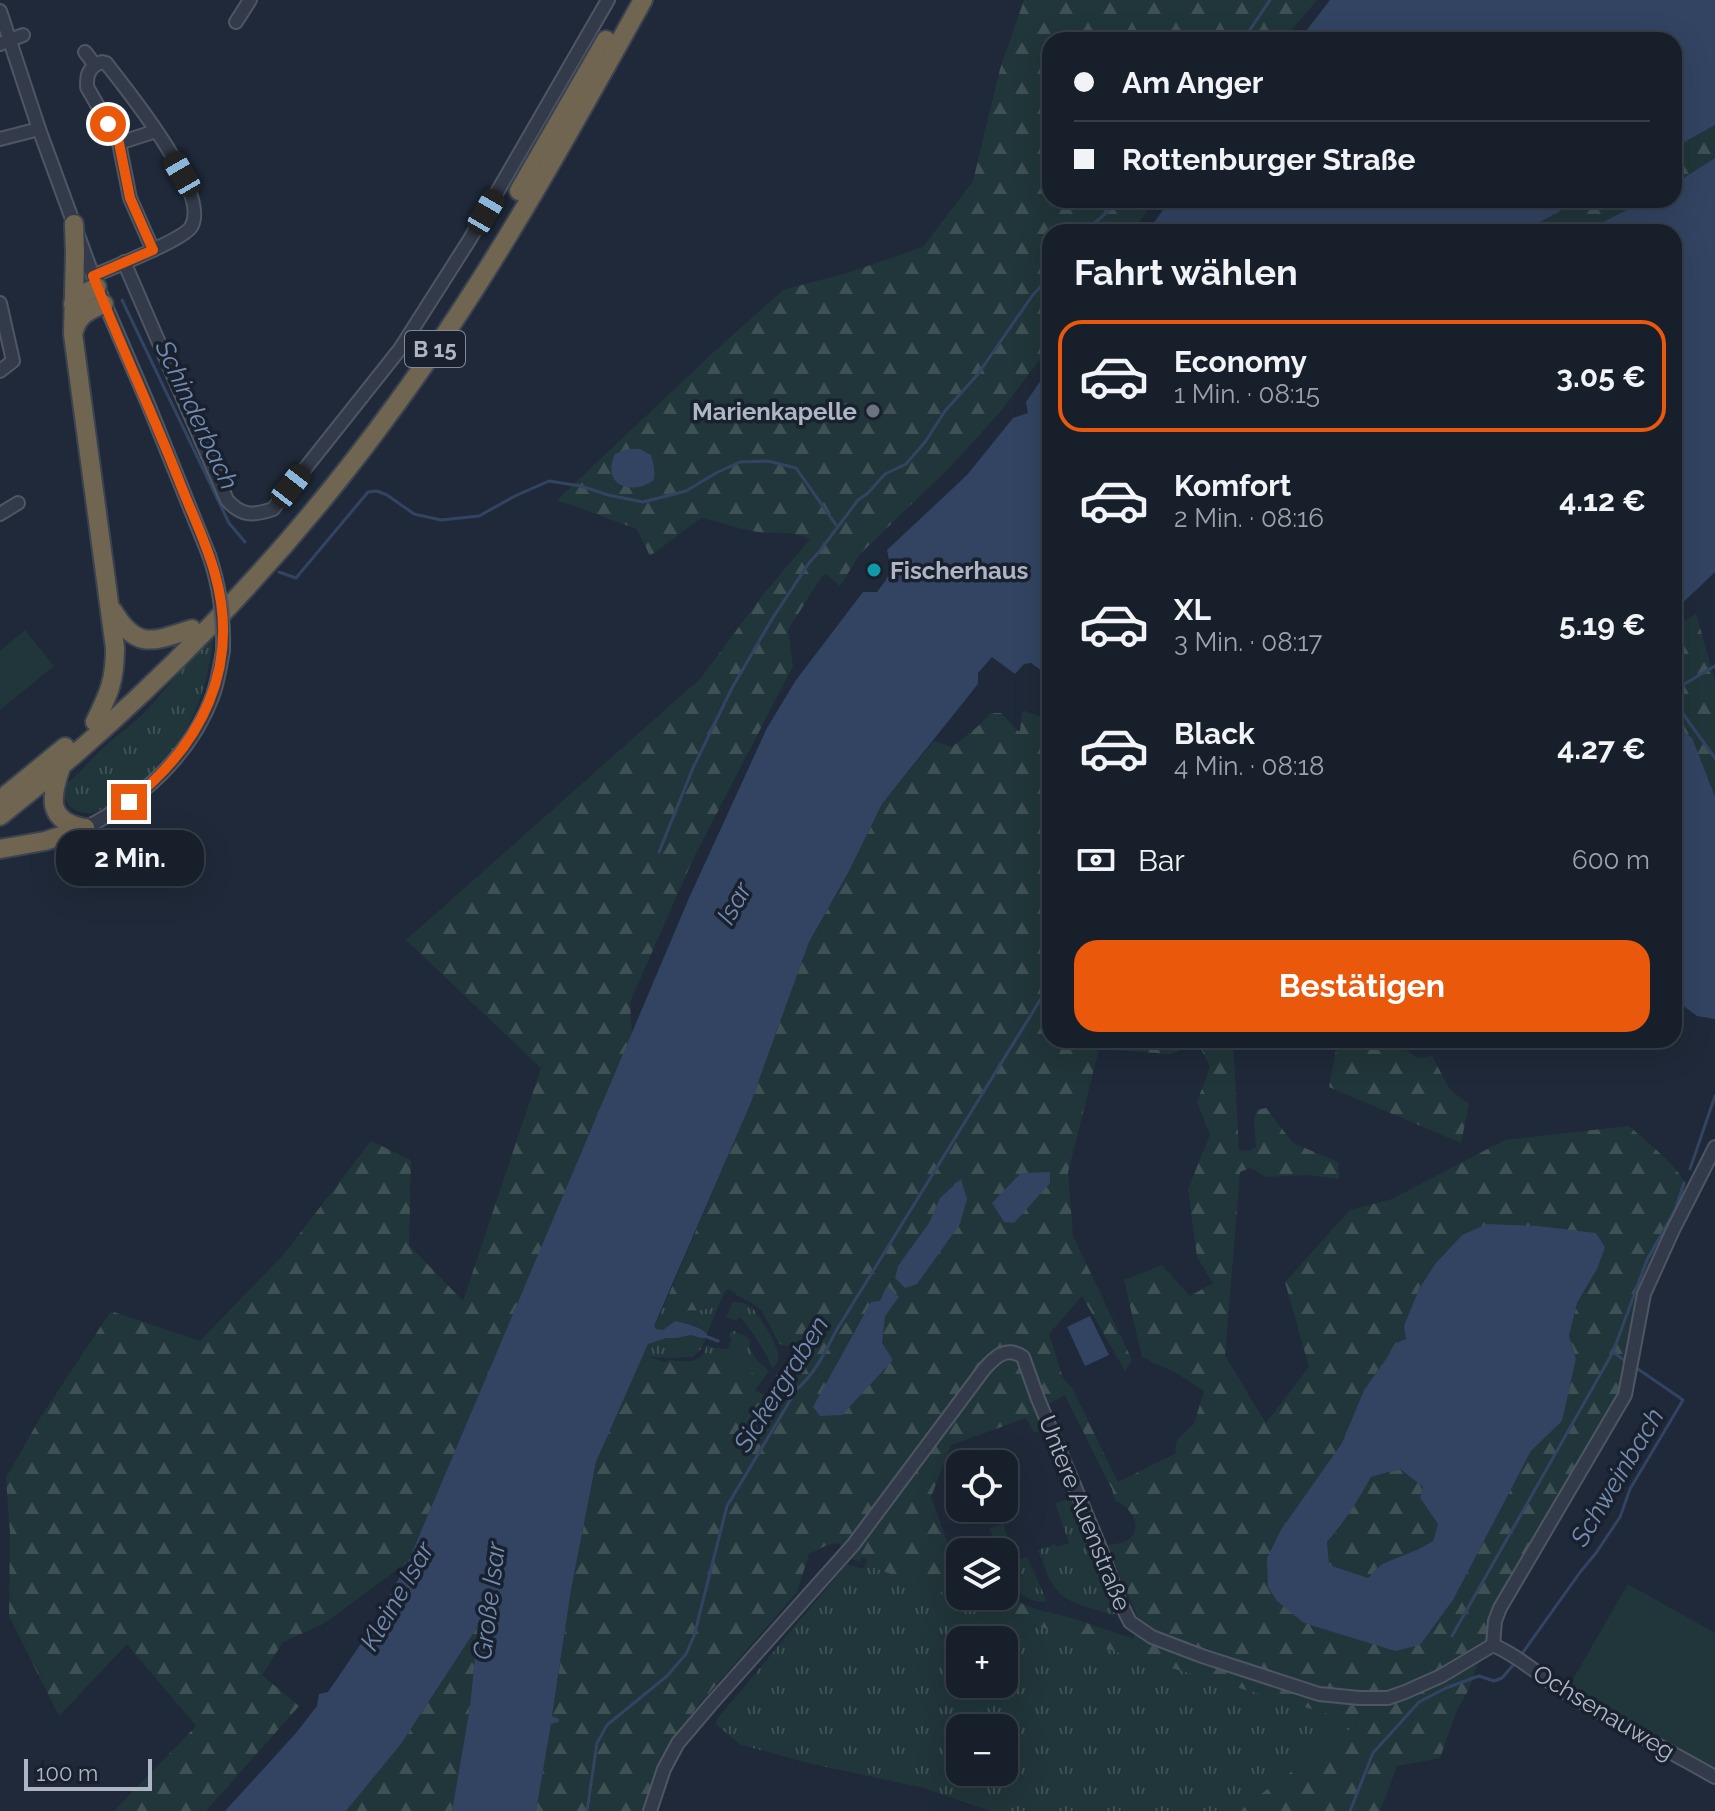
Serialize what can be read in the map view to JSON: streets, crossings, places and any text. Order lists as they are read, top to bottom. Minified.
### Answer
{"streets":{"highway":["B 15"],"street":["Untere Auenstraße","Ochsenauweg"]},"crossings":[["Untere Auenstraße","Ochsenauweg"]],"water":["Schinderbach","Isar","Sickergraben","Schweinbach","Kleine Isar","Große Isar"],"places":["Marienkapelle","Fischerhaus"],"scale_bar":"100 m","page":{"banner":["Am Anger","Rottenburger Straße"],"heading":"Fahrt wählen","list":[{"name":"Economy","note":"1 Min. · 08:15","value":"3.05 €"},{"name":"Komfort","note":"2 Min. · 08:16","value":"4.12 €"},{"name":"XL","note":"3 Min. · 08:17","value":"5.19 €"},{"name":"Black","note":"4 Min. · 08:18","value":"4.27 €"}],"pay":["Bar","600 m"],"bubble":"2 Min.","buttons":"Bestätigen","map_buttons":["+","−"],"scale":"100 m"}}
